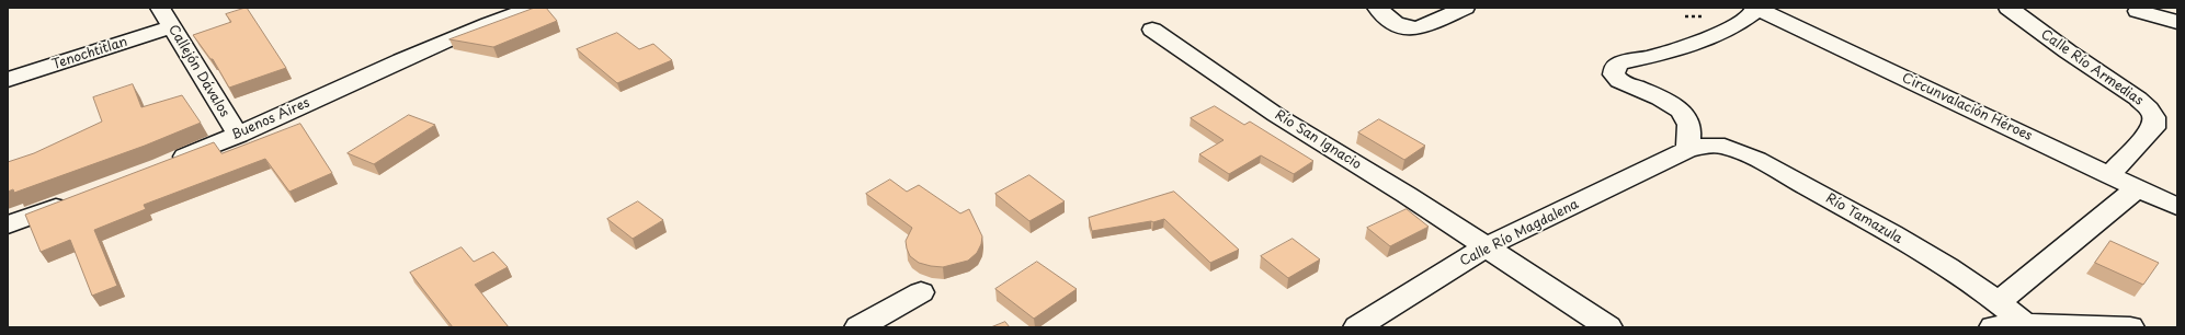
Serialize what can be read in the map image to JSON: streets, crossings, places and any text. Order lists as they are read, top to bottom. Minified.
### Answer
{"streets":{"street":["Tenochtitlan","Calle Río Armedias","Callejón Dávalos","Circunvalación Héroes","Buenos Aires","Río San Ignacio","Río Tamazula","Calle Río Magdalena"]},"crossings":[["Tenochtitlan","Callejón Dávalos"],["Calle Río Armedias","Circunvalación Héroes"],["Callejón Dávalos","Buenos Aires"],["Río San Ignacio","Calle Río Magdalena"],["Río Tamazula","Calle Río Magdalena"]]}
